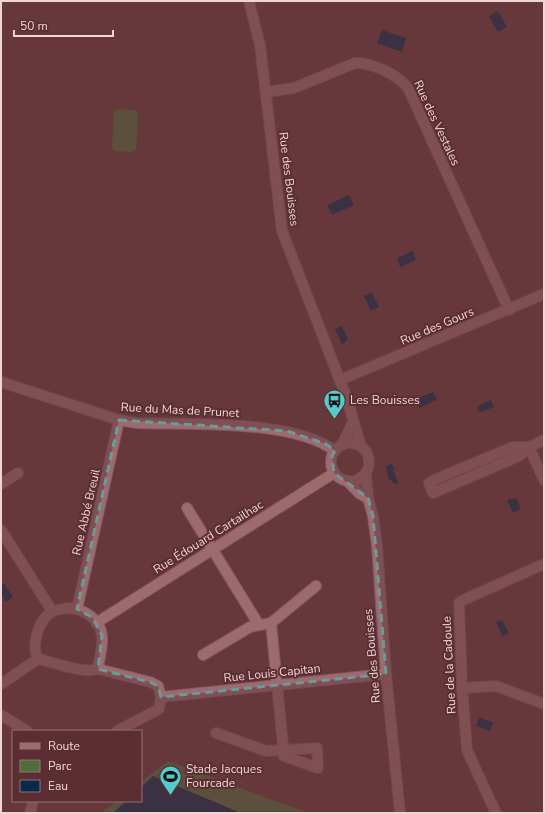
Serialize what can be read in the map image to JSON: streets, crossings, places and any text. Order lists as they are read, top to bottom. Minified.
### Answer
{"streets":{"street":["Rue des Vestales","Rue des Bouisses","Rue des Gours","Rue du Mas de Prunet","Rue Abbé Breuil","Rue Édouard Cartailhac","Rue de la Cadoule","Rue Louis Capitan"]},"crossings":[["Rue des Vestales","Rue des Bouisses"],["Rue des Vestales","Rue des Gours"],["Rue des Bouisses","Rue des Gours"],["Rue des Bouisses","Rue du Mas de Prunet"],["Rue des Bouisses","Rue Édouard Cartailhac"],["Rue des Bouisses","Rue Louis Capitan"],["Rue du Mas de Prunet","Rue Abbé Breuil"],["Rue du Mas de Prunet","Rue Édouard Cartailhac"],["Rue Abbé Breuil","Rue Édouard Cartailhac"]],"places":{"bus stop":["Les Bouisses"],"sports":["Stade Jacques Fourcade"]},"legend":["Route","Parc","Eau"],"scale_bar":"50 m"}
